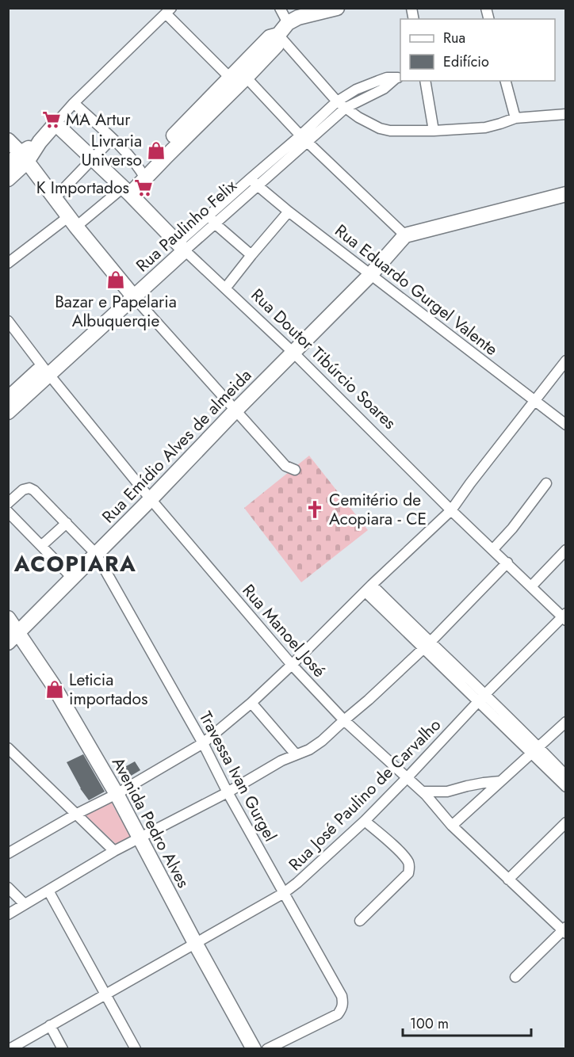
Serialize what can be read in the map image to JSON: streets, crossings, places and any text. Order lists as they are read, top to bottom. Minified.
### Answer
{"streets":{"main road":["Rua Paulinho Felix","Rua Doutor Tibúrcio Soares","Rua Emídio Alves de almeida","Avenida Pedro Alves"],"street":["Rua Eduardo Gurgel Valente","Rua Manoel José","Travessa Ivan Gurgel","Rua José Paulino de Carvalho"]},"crossings":[["Rua Paulinho Felix","Rua Eduardo Gurgel Valente"],["Rua Paulinho Felix","Rua Doutor Tibúrcio Soares"],["Rua Paulinho Felix","Rua Manoel José"],["Rua Eduardo Gurgel Valente","Rua Emídio Alves de almeida"],["Rua Doutor Tibúrcio Soares","Rua Emídio Alves de almeida"],["Rua Doutor Tibúrcio Soares","Rua José Paulino de Carvalho"],["Rua Emídio Alves de almeida","Rua Manoel José"],["Rua Emídio Alves de almeida","Travessa Ivan Gurgel"],["Rua Emídio Alves de almeida","Avenida Pedro Alves"],["Rua Manoel José","Rua José Paulino de Carvalho"],["Travessa Ivan Gurgel","Rua José Paulino de Carvalho"],["Rua José Paulino de Carvalho","Avenida Pedro Alves"]],"districts":["ACOPIARA"],"places":{"supermarket":["MA Artur","K Importados"],"shop":["Livraria Universo","Bazar e Papelaria Albuquerqie","Leticia importados"],"church":["Cemitério de Acopiara - CE"]},"legend":["Rua","Edifício"],"scale_bar":"100 m"}
